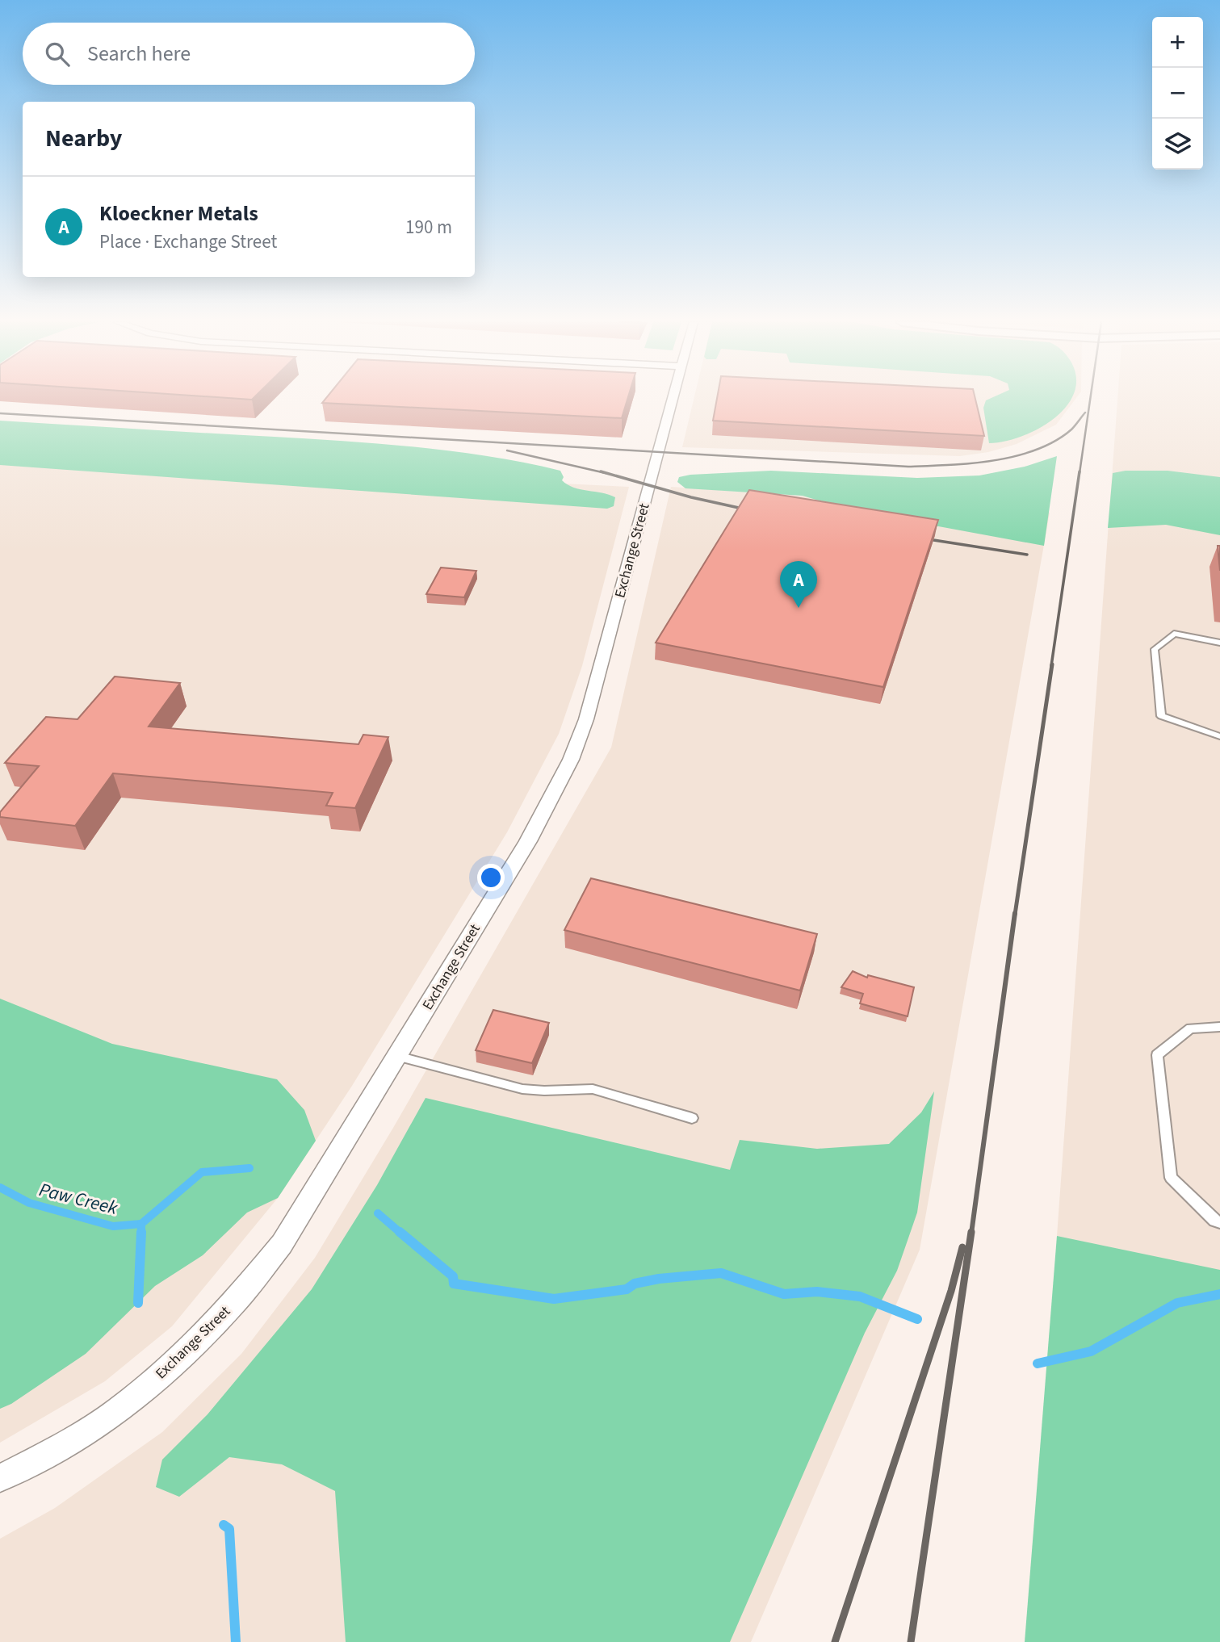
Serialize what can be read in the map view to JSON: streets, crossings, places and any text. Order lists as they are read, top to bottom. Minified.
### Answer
{"streets":{"street":["Exchange Street"]},"water":["Paw Creek"],"page":{"map_buttons":["+","−"],"search":"Search here","heading":"Nearby","list":[{"mark":"A","name":"Kloeckner Metals","note":"Place · Exchange Street","value":"190 m"}],"pins":"A"}}
